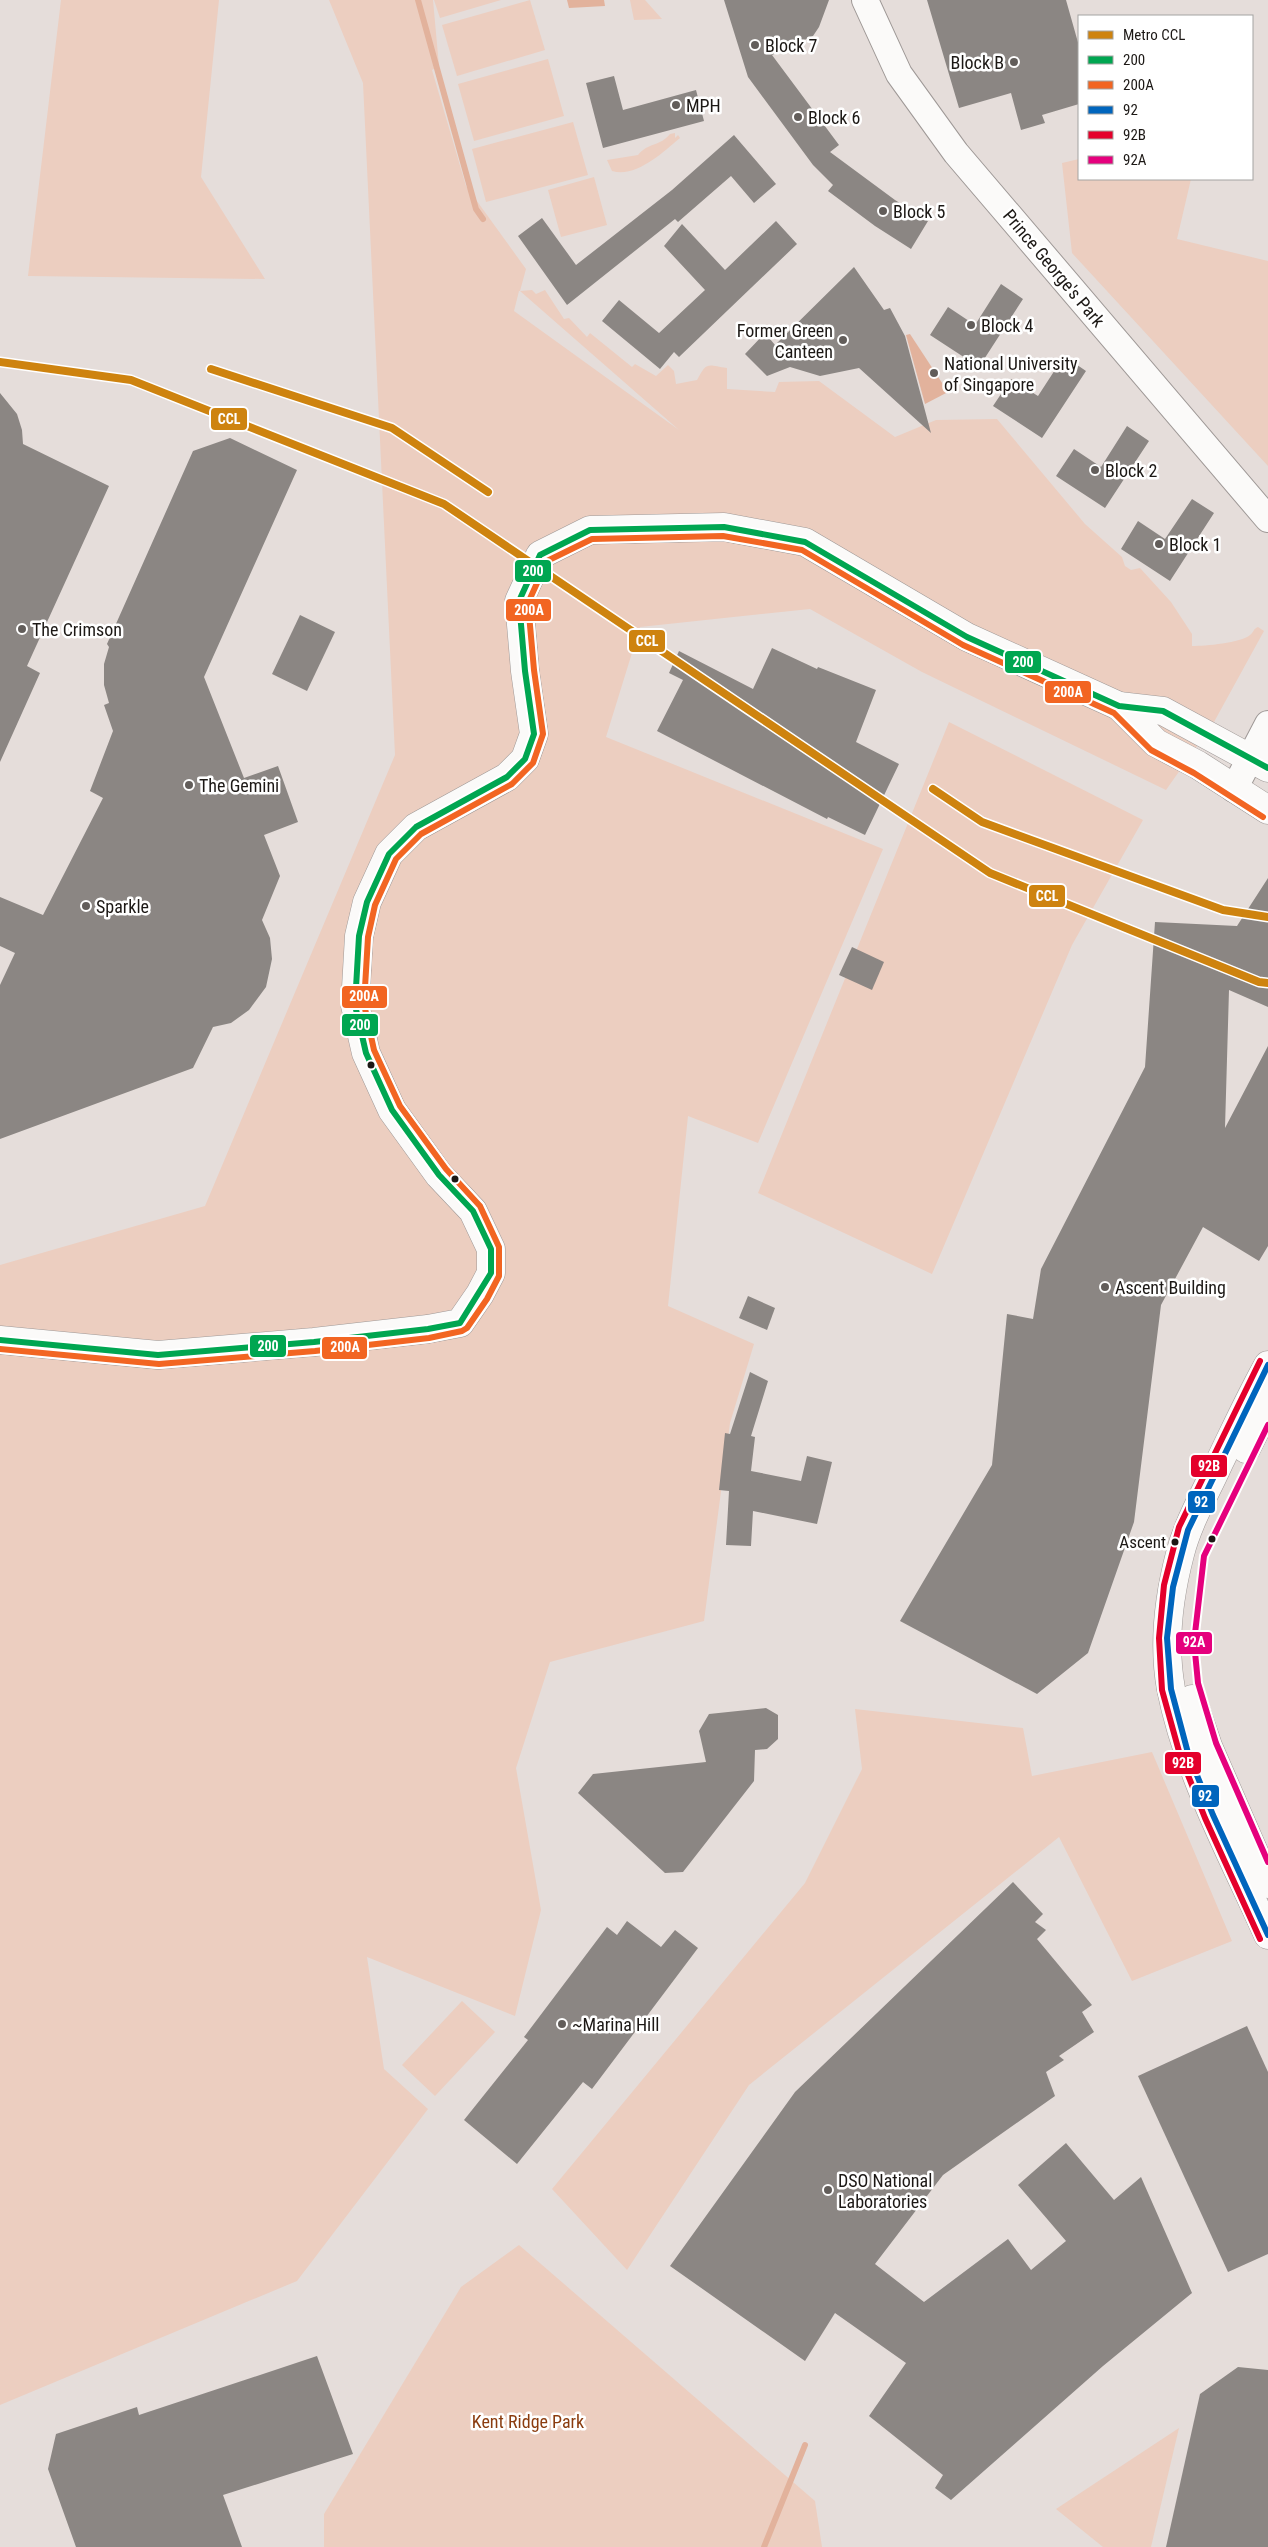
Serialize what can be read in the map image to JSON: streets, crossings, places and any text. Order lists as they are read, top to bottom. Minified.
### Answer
{"streets":{"street":["Prince George's Park"]},"parks":["Kent Ridge Park"],"places":["Block 7","Block B","MPH","Block 6","Block 5","Block 4","Former Green Canteen","National University of Singapore","Block 2","Block 1","The Crimson","The Gemini","Sparkle","Ascent Building","Ascent","~Marina Hill","DSO National Laboratories"],"lines":["metro line CCL","transit line 200","transit line 200A","transit line 92B","transit line 92","transit line 92A"],"legend":["Metro CCL","200","200A","92","92B","92A"]}
